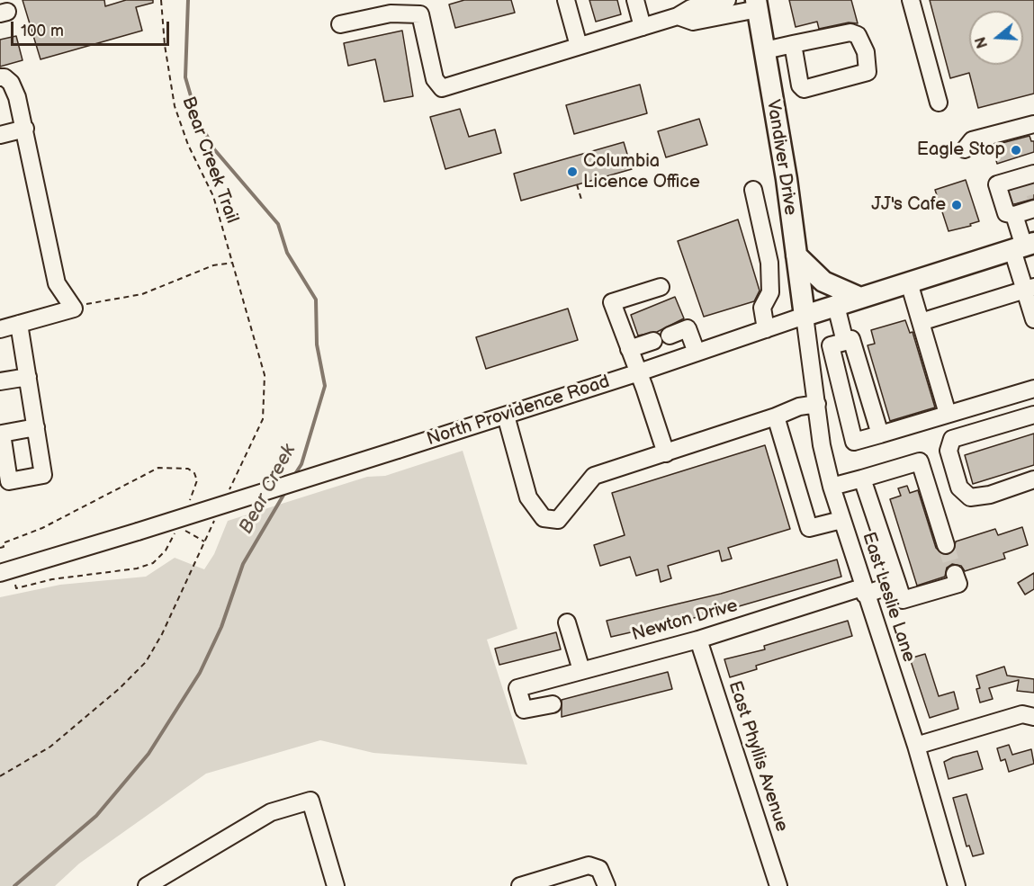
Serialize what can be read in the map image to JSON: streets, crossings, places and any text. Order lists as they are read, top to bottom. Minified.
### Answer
{"streets":{"main road":["Vandiver Drive","North Providence Road"],"street":["East Leslie Lane","Newton Drive","East Phyllis Avenue"],"path":["Bear Creek Trail"]},"crossings":[["Vandiver Drive","North Providence Road"],["Vandiver Drive","East Leslie Lane"],["North Providence Road","East Leslie Lane"],["East Leslie Lane","Newton Drive"],["Newton Drive","East Phyllis Avenue"]],"water":["Bear Creek"],"places":["Eagle Stop","Columbia Licence Office","JJ's Cafe"],"scale_bar":"100 m","north":"left"}
